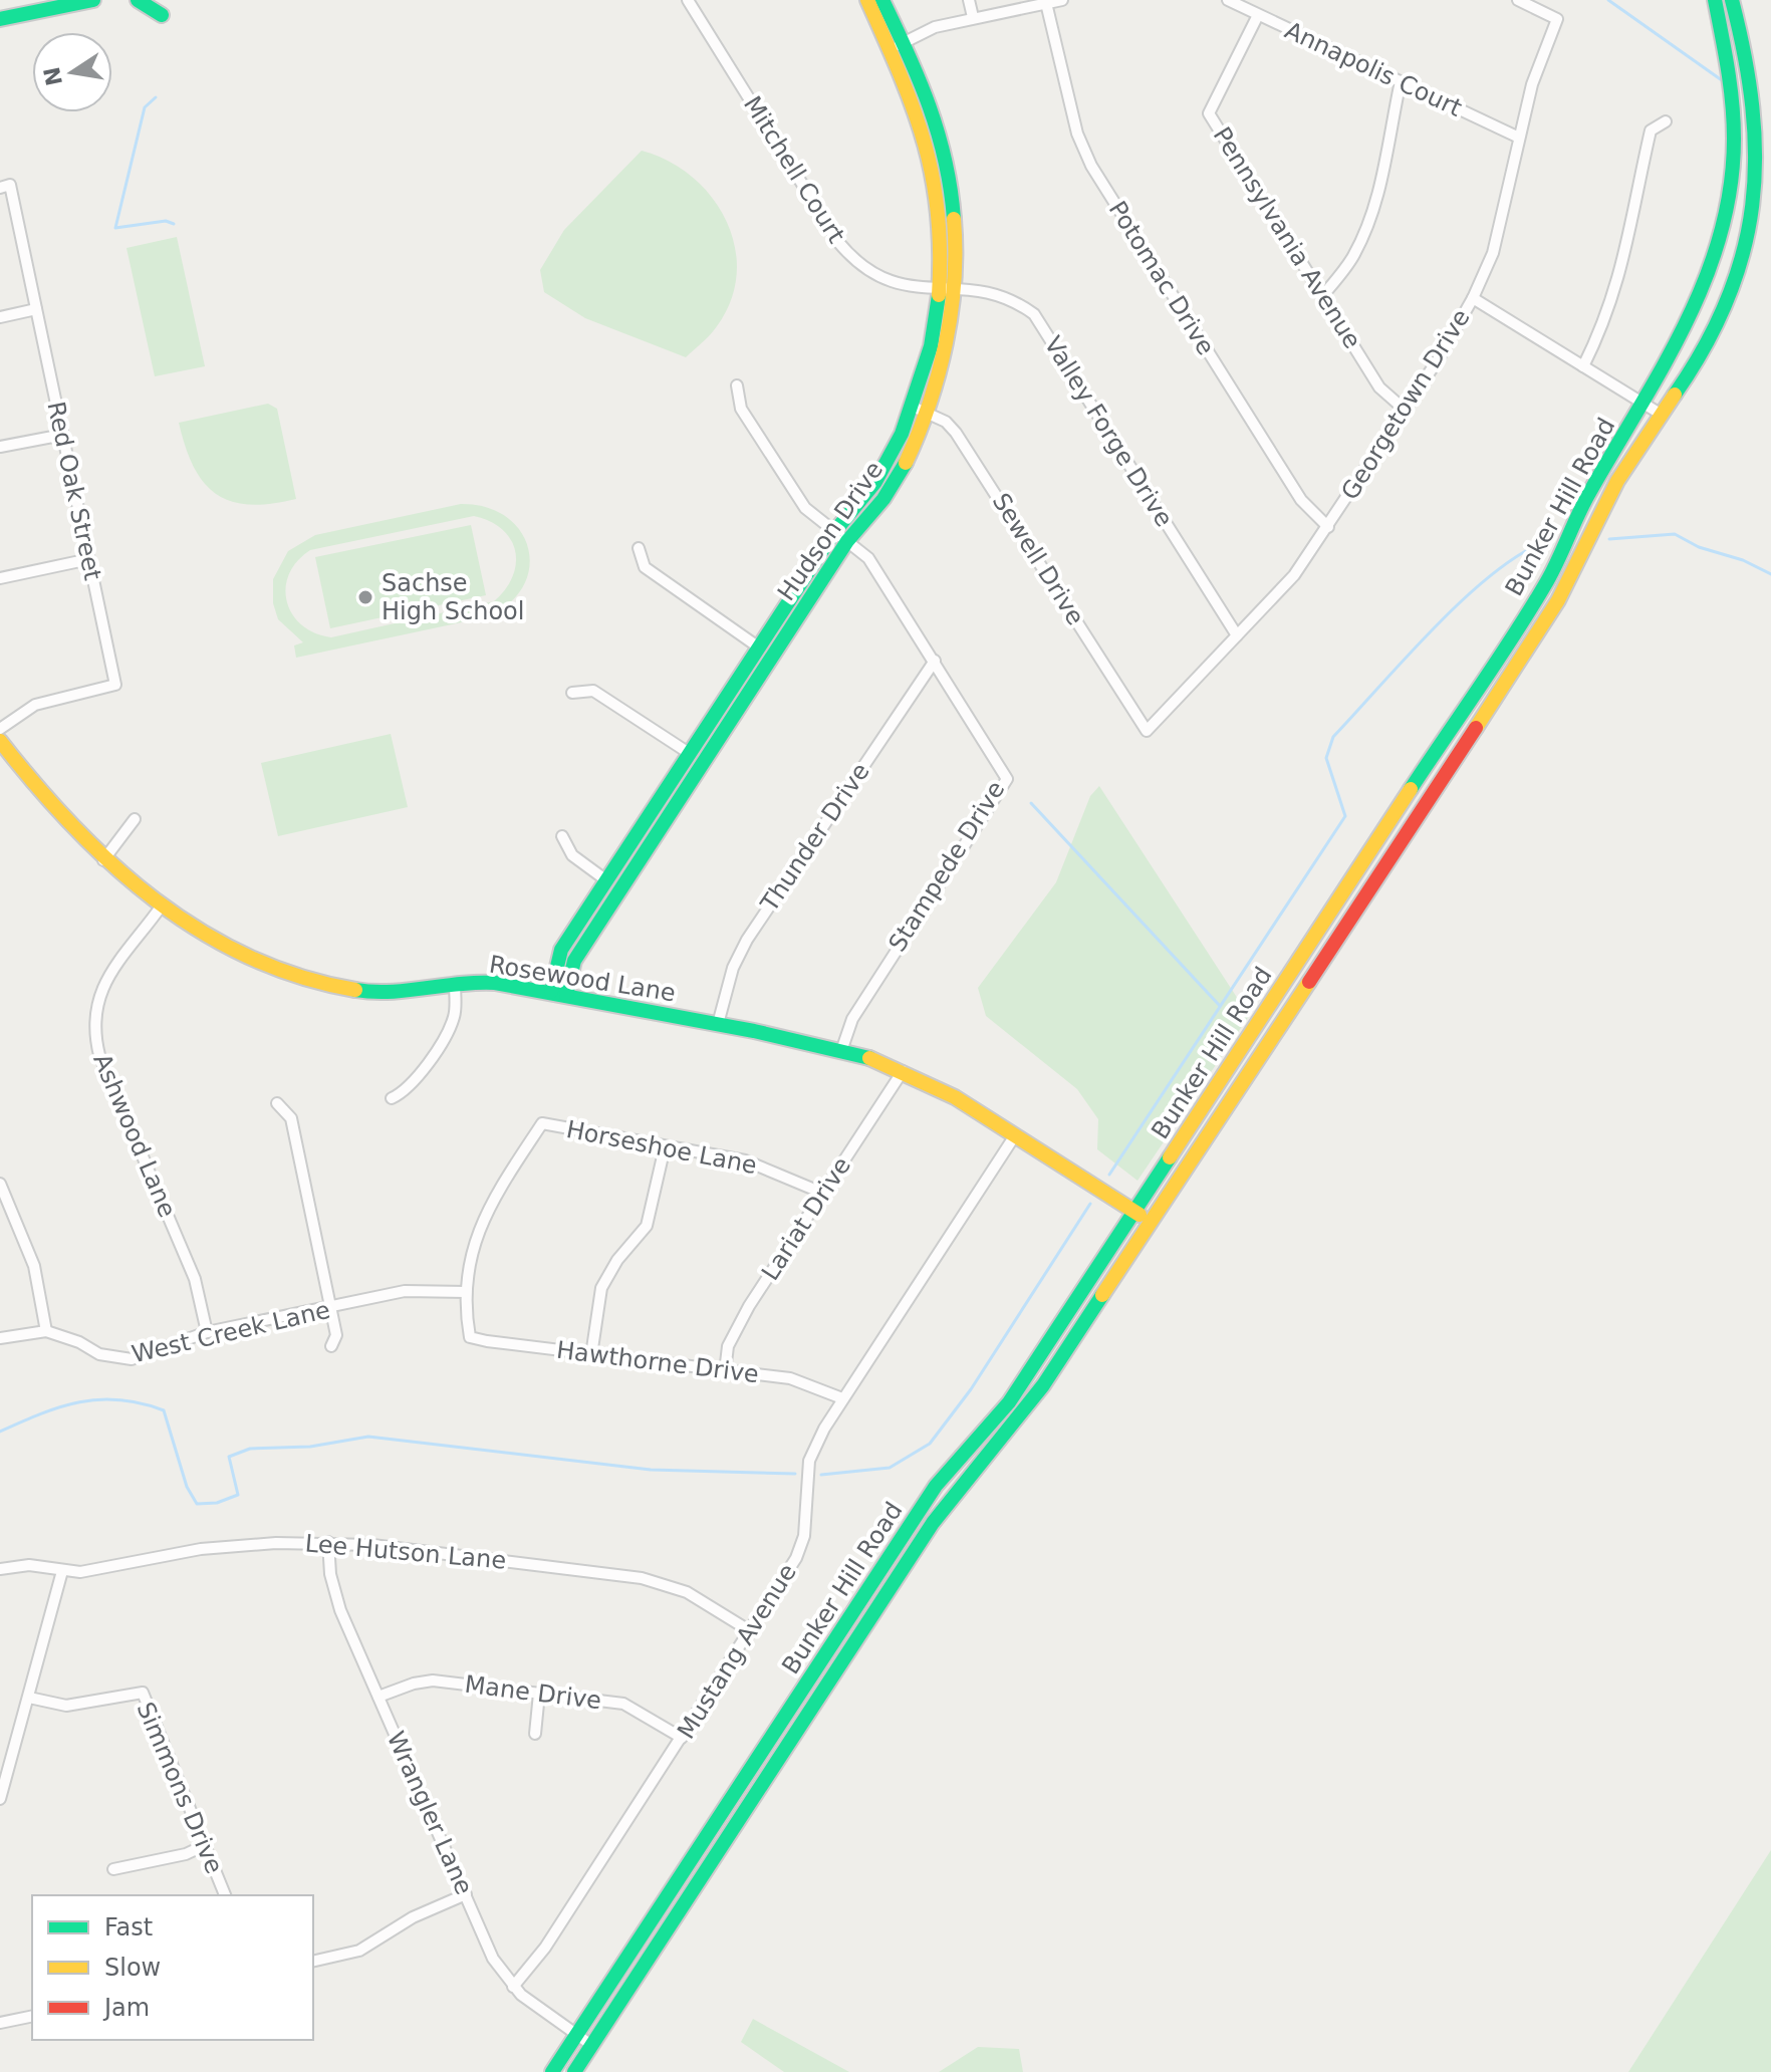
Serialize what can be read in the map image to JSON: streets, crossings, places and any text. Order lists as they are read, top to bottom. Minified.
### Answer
{"streets":{"main road":["Bunker Hill Road","Hudson Drive","Rosewood Lane"],"street":["Annapolis Court","Mitchell Court","Pennsylvania Avenue","Potomac Drive","Georgetown Drive","Valley Forge Drive","Red Oak Street","Sewell Drive","Thunder Drive","Stampede Drive","Ashwood Lane","Horseshoe Lane","Lariat Drive","West Creek Lane","Hawthorne Drive","Lee Hutson Lane","Mustang Avenue","Mane Drive","Simmons Drive","Wrangler Lane"]},"crossings":[["Annapolis Court","Pennsylvania Avenue"],["Annapolis Court","Georgetown Drive"],["Mitchell Court","Valley Forge Drive"],["Mitchell Court","Hudson Drive"],["Pennsylvania Avenue","Georgetown Drive"],["Potomac Drive","Georgetown Drive"],["Georgetown Drive","Valley Forge Drive"],["Georgetown Drive","Sewell Drive"],["Valley Forge Drive","Hudson Drive"],["Bunker Hill Road","Rosewood Lane"],["Bunker Hill Road","Wrangler Lane"],["Hudson Drive","Sewell Drive"],["Hudson Drive","Stampede Drive"],["Hudson Drive","Rosewood Lane"],["Thunder Drive","Stampede Drive"],["Thunder Drive","Rosewood Lane"],["Stampede Drive","Rosewood Lane"],["Rosewood Lane","Ashwood Lane"],["Rosewood Lane","Lariat Drive"],["Rosewood Lane","Mustang Avenue"],["Ashwood Lane","West Creek Lane"],["Horseshoe Lane","Lariat Drive"],["Horseshoe Lane","West Creek Lane"],["Horseshoe Lane","Hawthorne Drive"],["Lariat Drive","Hawthorne Drive"],["West Creek Lane","Hawthorne Drive"],["Hawthorne Drive","Mustang Avenue"],["Lee Hutson Lane","Mustang Avenue"],["Lee Hutson Lane","Wrangler Lane"],["Mustang Avenue","Mane Drive"],["Mustang Avenue","Wrangler Lane"],["Mane Drive","Wrangler Lane"]],"places":["Sachse High School"],"legend":["Fast","Slow","Jam"],"north":"left"}
